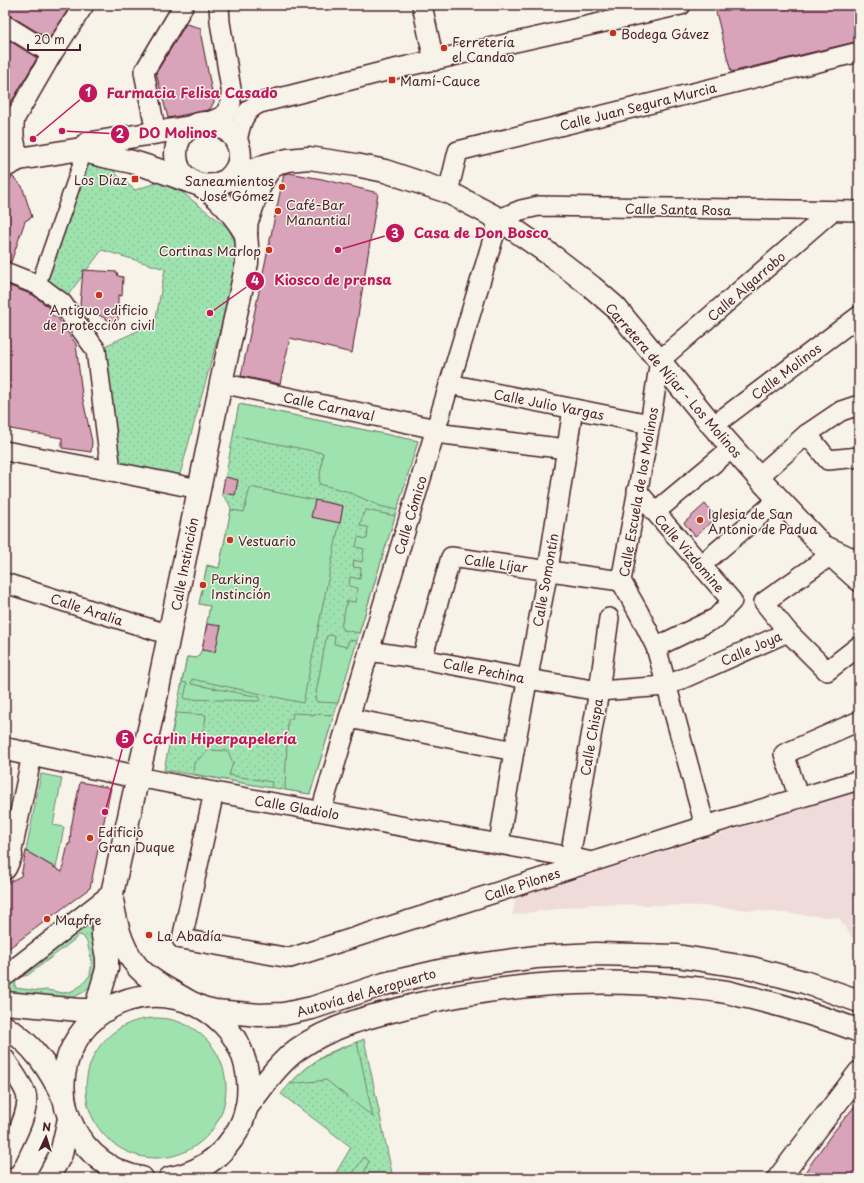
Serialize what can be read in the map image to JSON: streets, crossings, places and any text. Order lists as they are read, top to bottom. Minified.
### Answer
{"streets":{"main road":["Carretera de Níjar - Los Molinos","Calle Instinción","Calle Gladiolo","Autovía del Aeropuerto"],"street":["Calle Juan Segura Murcia","Calle Santa Rosa","Calle Algarrobo","Calle Molinos","Calle Julio Vargas","Calle Carnaval","Calle Escuela de los Molinos","Calle Cómico","Calle Vizdomine","Calle Líjar","Calle Somontín","Calle Aralia","Calle Joya","Calle Pechina","Calle Chispa","Calle Pilones"]},"crossings":[["Calle Juan Segura Murcia","Carretera de Níjar - Los Molinos"],["Calle Santa Rosa","Calle Algarrobo"],["Calle Santa Rosa","Carretera de Níjar - Los Molinos"],["Calle Santa Rosa","Calle Cómico"],["Calle Algarrobo","Carretera de Níjar - Los Molinos"],["Calle Algarrobo","Calle Escuela de los Molinos"],["Calle Molinos","Carretera de Níjar - Los Molinos"],["Carretera de Níjar - Los Molinos","Calle Escuela de los Molinos"],["Carretera de Níjar - Los Molinos","Calle Cómico"],["Carretera de Níjar - Los Molinos","Calle Instinción"],["Carretera de Níjar - Los Molinos","Calle Joya"],["Calle Julio Vargas","Calle Escuela de los Molinos"],["Calle Julio Vargas","Calle Cómico"],["Calle Julio Vargas","Calle Somontín"],["Calle Carnaval","Calle Cómico"],["Calle Carnaval","Calle Instinción"],["Calle Carnaval","Calle Somontín"],["Calle Escuela de los Molinos","Calle Vizdomine"],["Calle Escuela de los Molinos","Calle Líjar"],["Calle Escuela de los Molinos","Calle Joya"],["Calle Escuela de los Molinos","Calle Pilones"],["Calle Cómico","Calle Pechina"],["Calle Cómico","Calle Gladiolo"],["Calle Líjar","Calle Somontín"],["Calle Líjar","Calle Pechina"],["Calle Instinción","Calle Aralia"],["Calle Instinción","Calle Gladiolo"],["Calle Instinción","Autovía del Aeropuerto"],["Calle Somontín","Calle Pechina"],["Calle Somontín","Calle Gladiolo"],["Calle Joya","Calle Pechina"],["Calle Joya","Calle Chispa"],["Calle Pechina","Calle Chispa"],["Calle Chispa","Calle Gladiolo"],["Calle Gladiolo","Calle Pilones"]],"places":{"other":["Bodega Gávez","Ferretería el Candao","DO Molinos","Farmacia Felisa Casado","Saneamientos José Gómez","Café-Bar Manantial","Cortinas Marlop","Casa de Don Bosco","Antiguo edificio de protección civil","Kiosco de prensa","Iglesia de San Antonio de Padua","Vestuario","Parking Instinción","Carlin Hiperpapelería","Edificio Gran Duque","Mapfre","La Abadía"],"transit":["Mamí-Cauce","Los Díaz"]},"scale_bar":"20 m","north":"top"}
